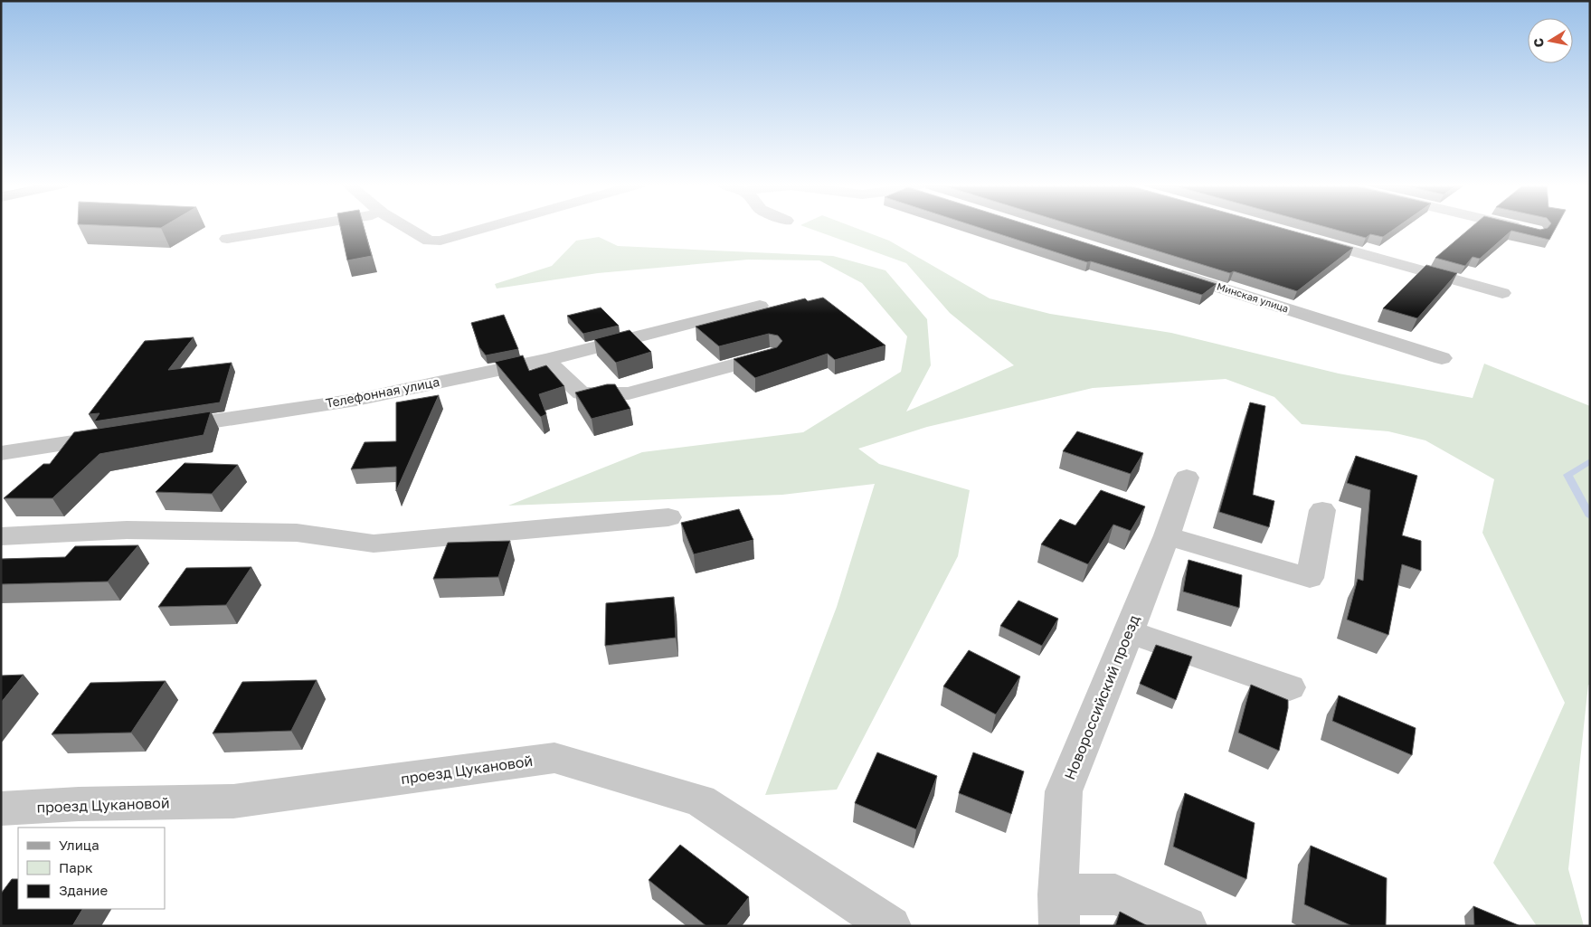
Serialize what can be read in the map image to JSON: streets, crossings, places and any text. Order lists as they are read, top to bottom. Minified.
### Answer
{"streets":{"street":["Минская улица","Телефонная улица","Новороссийский проезд","проезд Цукановой"]},"legend":["Улица","Парк","Здание"],"north":"left"}
